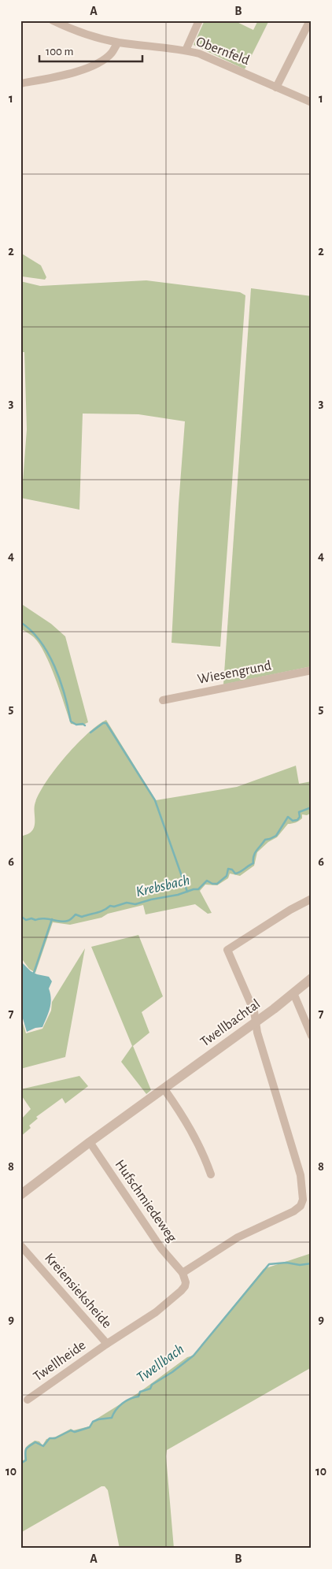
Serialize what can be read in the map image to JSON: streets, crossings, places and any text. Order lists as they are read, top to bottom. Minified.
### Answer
{"streets":{"street":["Obernfeld","Wiesengrund","Twellbachtal","Hufschmiedeweg","Kreiensieksheide","Twellheide"]},"crossings":[["Twellbachtal","Hufschmiedeweg"],["Hufschmiedeweg","Kreiensieksheide"],["Kreiensieksheide","Twellheide"]],"water":["Krebsbach","Twellbach"],"scale_bar":"100 m","grid":{"columns":["A","B"],"rows":["1","2","3","4","5","6","7","8","9","10"]}}
